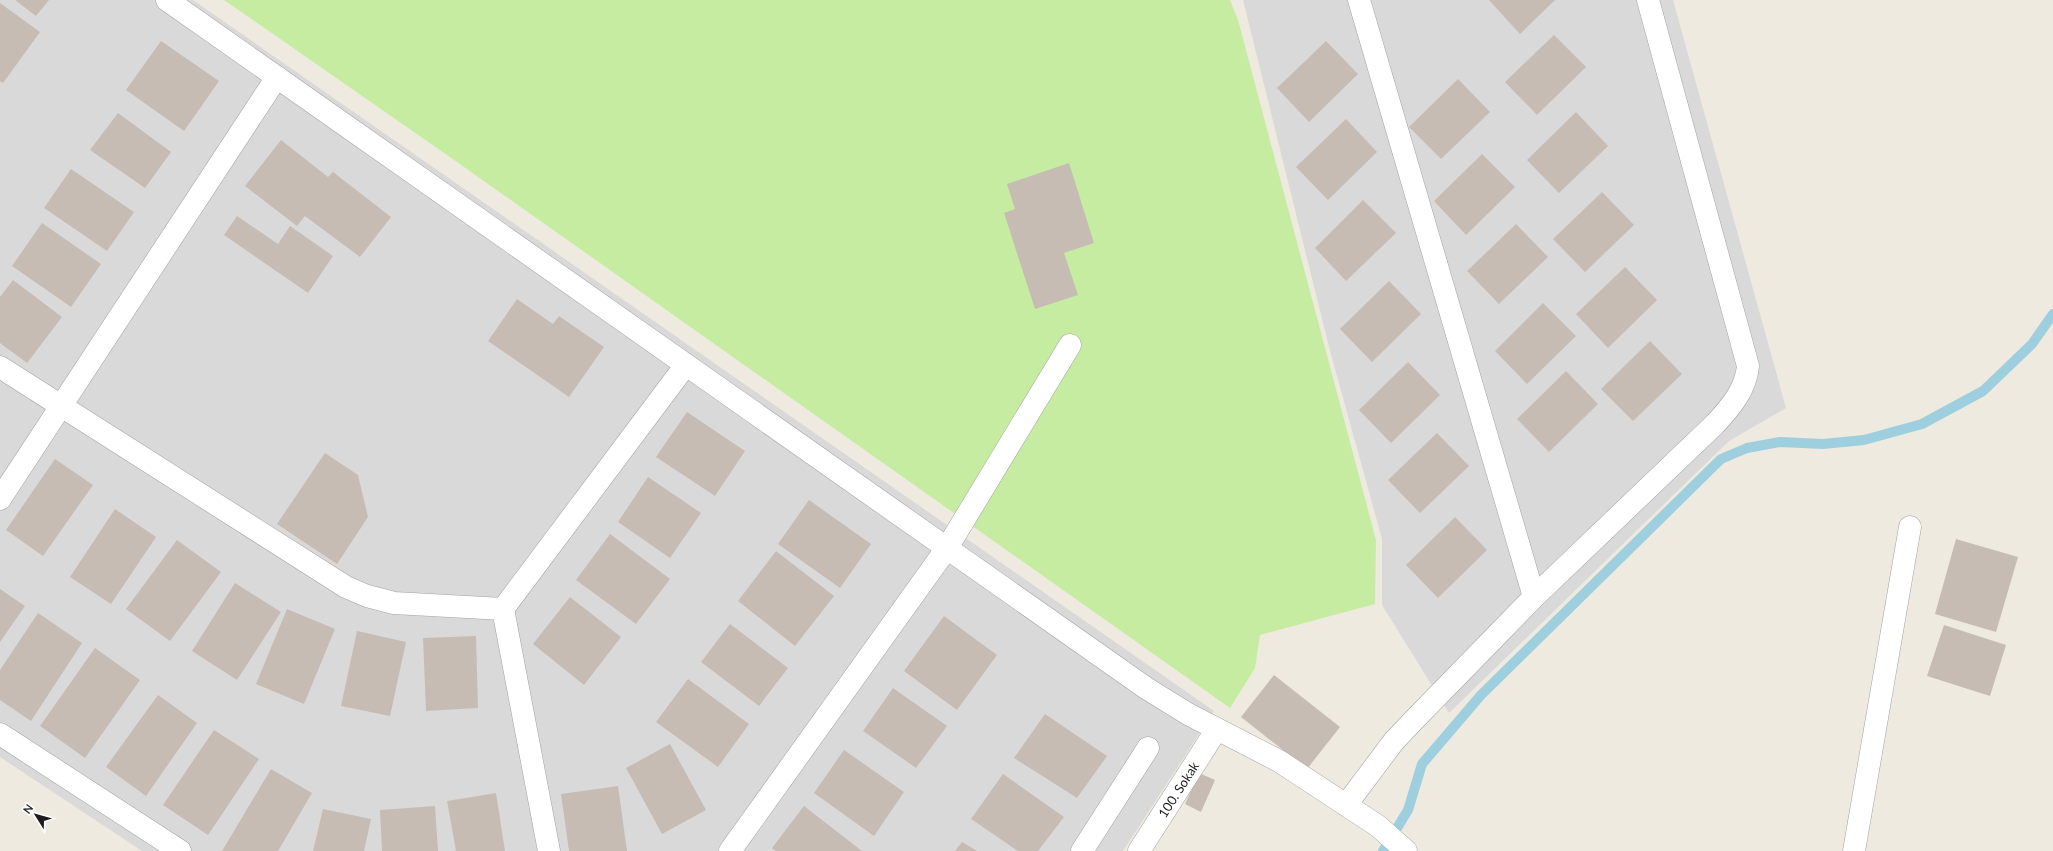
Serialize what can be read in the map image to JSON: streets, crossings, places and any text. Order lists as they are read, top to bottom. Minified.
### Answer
{"streets":{"street":["100. Sokak"]},"north":"top left"}
